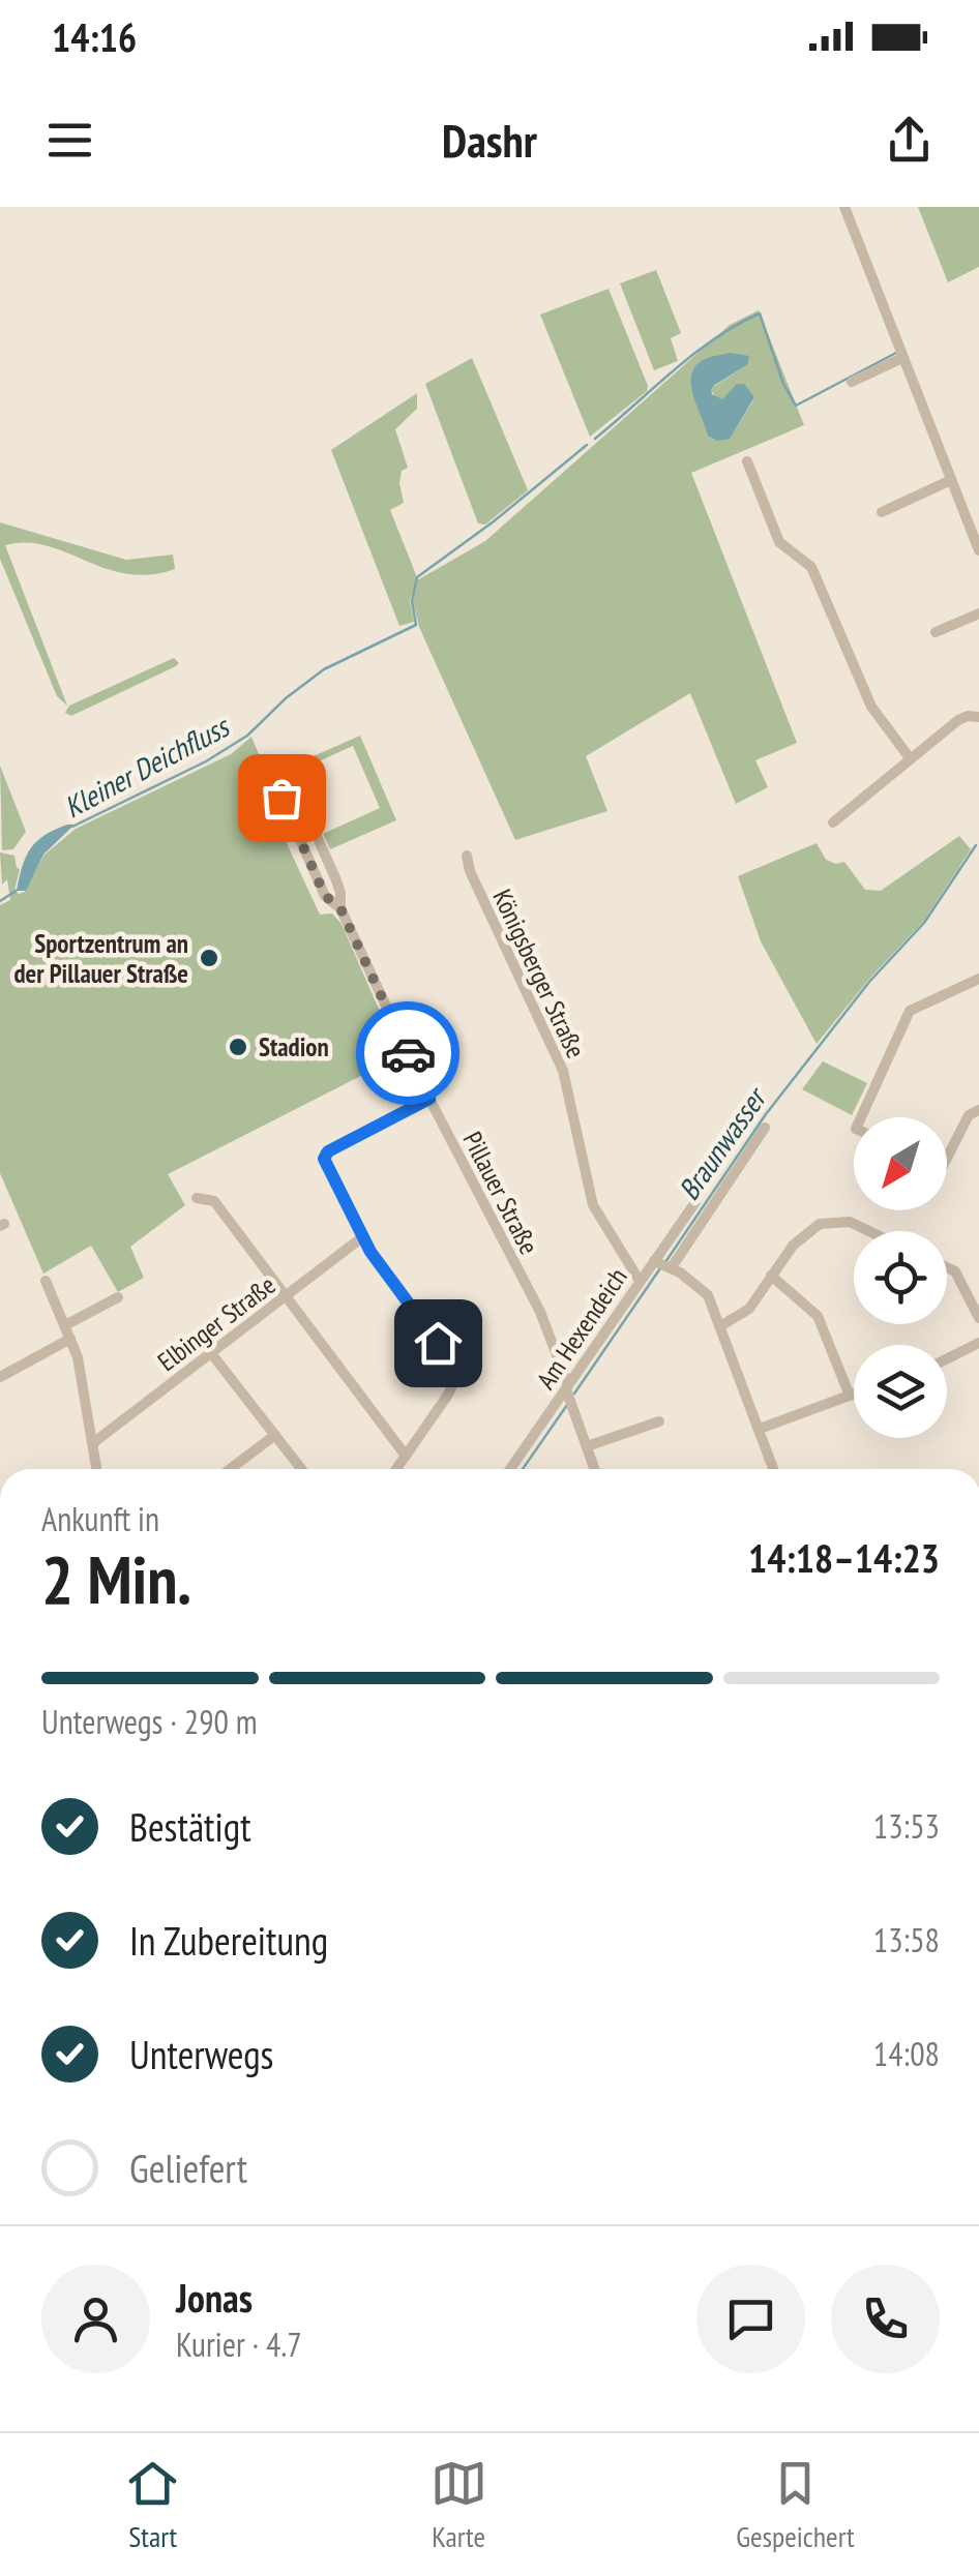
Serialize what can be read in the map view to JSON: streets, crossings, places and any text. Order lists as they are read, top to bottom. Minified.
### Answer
{"streets":{"street":["Königsberger Straße","Pillauer Straße","Elbinger Straße","Am Hexendeich"]},"crossings":[["Königsberger Straße","Am Hexendeich"],["Pillauer Straße","Am Hexendeich"]],"water":["Kleiner Deichfluss","Braunwasser"],"places":["Sportzentrum an der Pillauer Straße","Stadion"],"north":"bottom left","page":{"status":"14:16","header":"Dashr","heading":["2 Min.","Ankunft in","14:18–14:23"],"panel":["Jonas","Kurier · 4.7"],"bar":"Unterwegs · 290 m","list":[["Bestätigt","13:53"],["In Zubereitung","13:58"],["Unterwegs","14:08"],"Geliefert"],"tabs":["Start","Karte","Gespeichert"]}}
